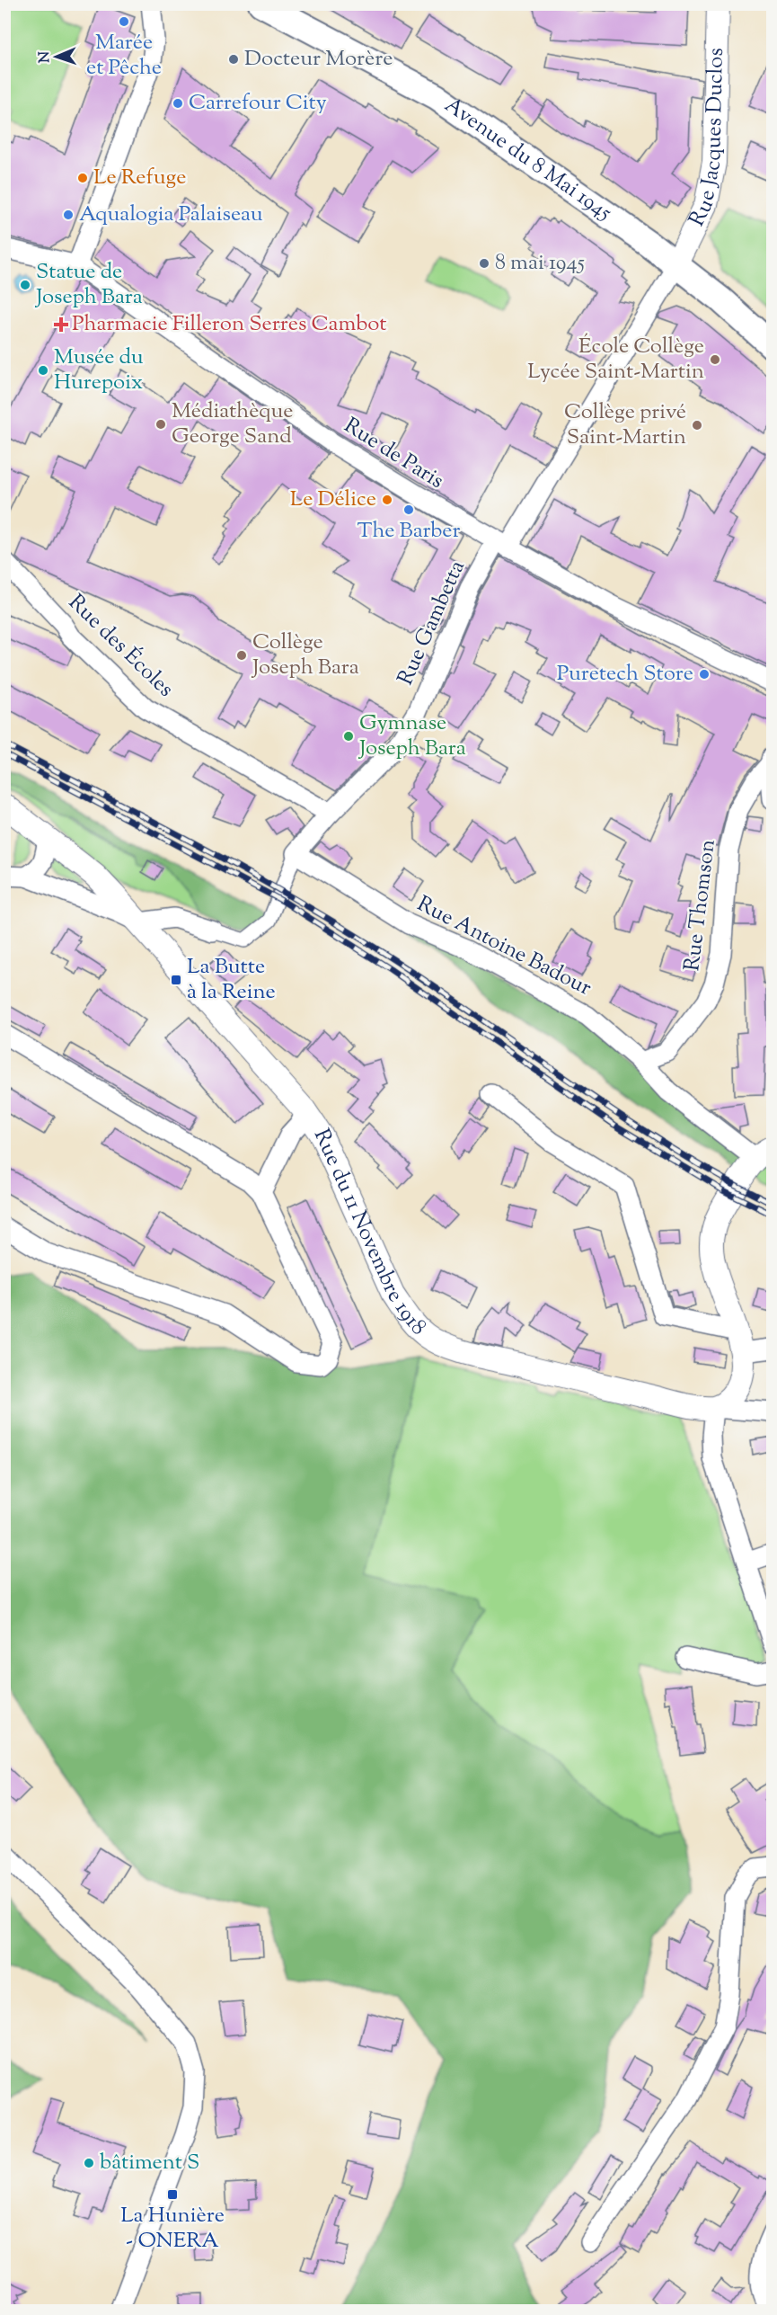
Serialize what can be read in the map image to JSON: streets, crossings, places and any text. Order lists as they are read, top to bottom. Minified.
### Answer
{"streets":{"main road":["Avenue du 8 Mai 1945"],"street":["Rue Jacques Duclos","Rue de Paris","Rue Gambetta","Rue des Écoles","Rue Thomson","Rue Antoine Badour","Rue du 11 Novembre 1918"]},"crossings":[["Rue Jacques Duclos","Avenue du 8 Mai 1945"],["Rue Jacques Duclos","Rue Gambetta"],["Avenue du 8 Mai 1945","Rue Gambetta"],["Rue de Paris","Rue Gambetta"],["Rue Gambetta","Rue des Écoles"],["Rue Gambetta","Rue Antoine Badour"],["Rue Gambetta","Rue du 11 Novembre 1918"],["Rue Thomson","Rue Antoine Badour"]],"places":{"other":["Marée et Pêche","Docteur Morère","Carrefour City","Le Refuge","Aqualogia Palaiseau","8 mai 1945","Statue de Joseph Bara","École Collège Lycée Saint-Martin","Musée du Hurepoix","Médiathèque George Sand","Collège privé Saint-Martin","Le Délice","The Barber","Collège Joseph Bara","Puretech Store","Gymnase Joseph Bara","bâtiment S"],"health":["Pharmacie Filleron Serres Cambot"],"transit":["La Butte à la Reine","La Hunière - ONERA"]},"north":"left"}
